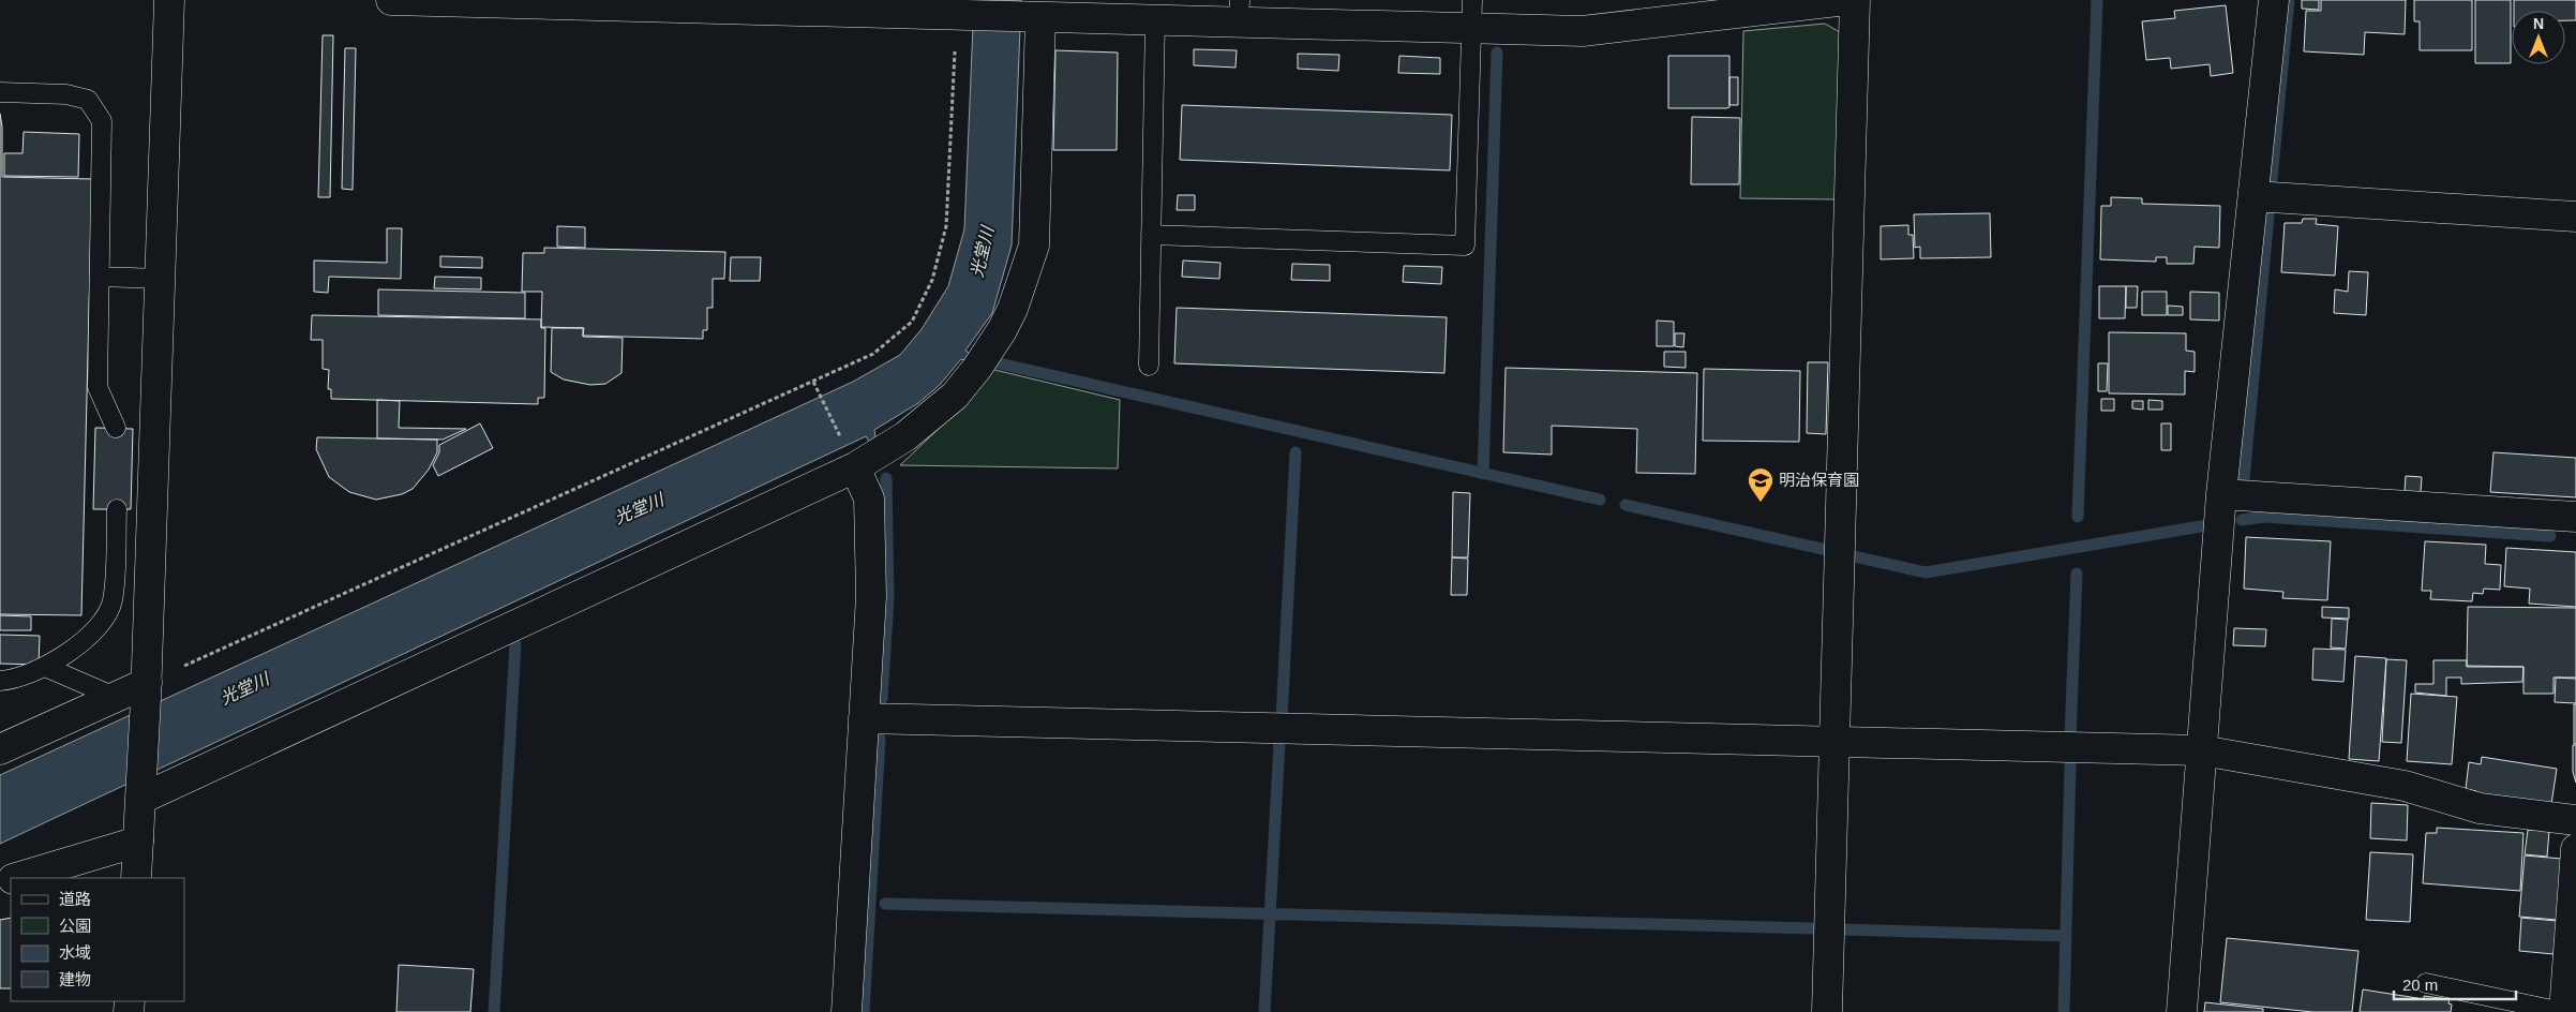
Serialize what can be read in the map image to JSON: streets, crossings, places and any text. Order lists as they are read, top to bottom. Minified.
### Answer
{"water":["光堂川"],"places":{"school or university":["明治保育園"]},"legend":["道路","公園","水域","建物"],"scale_bar":"20 m","north":"top"}
